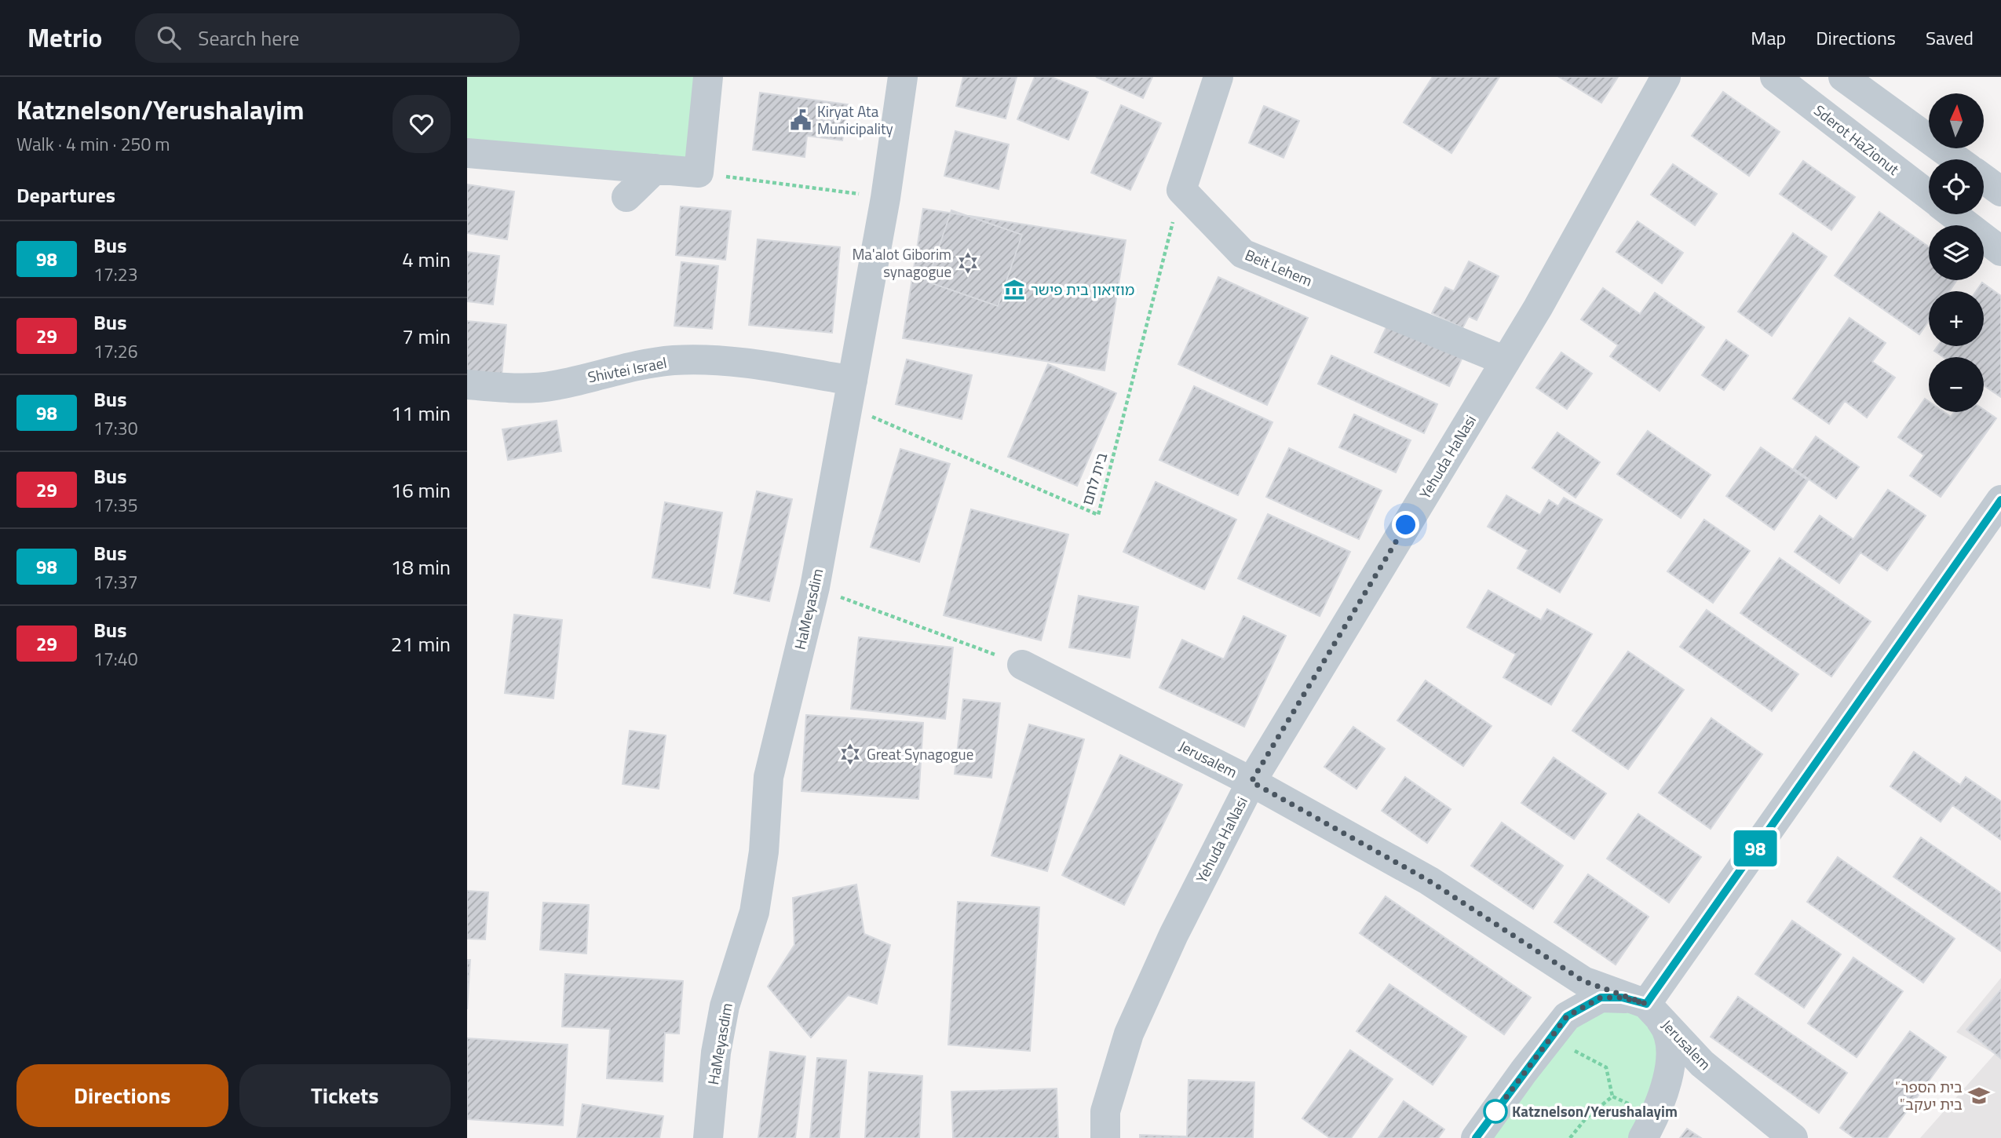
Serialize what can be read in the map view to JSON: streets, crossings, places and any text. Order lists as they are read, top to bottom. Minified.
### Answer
{"streets":{"street":["Sderot HaZionut","Beit Lehem","Shivtei Israel","Yehuda HaNasi","HaMeyasdim","Jerusalem"],"path":["בית לחם"]},"crossings":[["Beit Lehem","Yehuda HaNasi"],["Beit Lehem","בית לחם"],["Shivtei Israel","בית לחם"],["Shivtei Israel","HaMeyasdim"],["Yehuda HaNasi","Jerusalem"],["בית לחם","HaMeyasdim"]],"places":{"public building":["Kiryat Ata Municipality"],"synagogue":["Ma'alot Giborim synagogue","Great Synagogue"],"museum":["מוזיאון בית פישר"],"school or university":["\"בית הספר \"בית יעקב"],"other":["Katznelson/Yerushalayim"]},"lines":["bus line 98"],"north":"top","page":{"header":"Metrio","search":"Search here","nav":["Map","Directions","Saved"],"heading":[["Katznelson/Yerushalayim","Walk · 4 min · 250 m"],"Departures"],"on_map":"98","map_buttons":["+","−"],"list":[{"mark":"98","name":"Bus","note":"17:23","value":"4 min"},{"mark":"29","name":"Bus","note":"17:26","value":"7 min"},{"mark":"98","name":"Bus","note":"17:30","value":"11 min"},{"mark":"29","name":"Bus","note":"17:35","value":"16 min"},{"mark":"98","name":"Bus","note":"17:37","value":"18 min"},{"mark":"29","name":"Bus","note":"17:40","value":"21 min"}],"buttons":["Directions","Tickets"]}}
